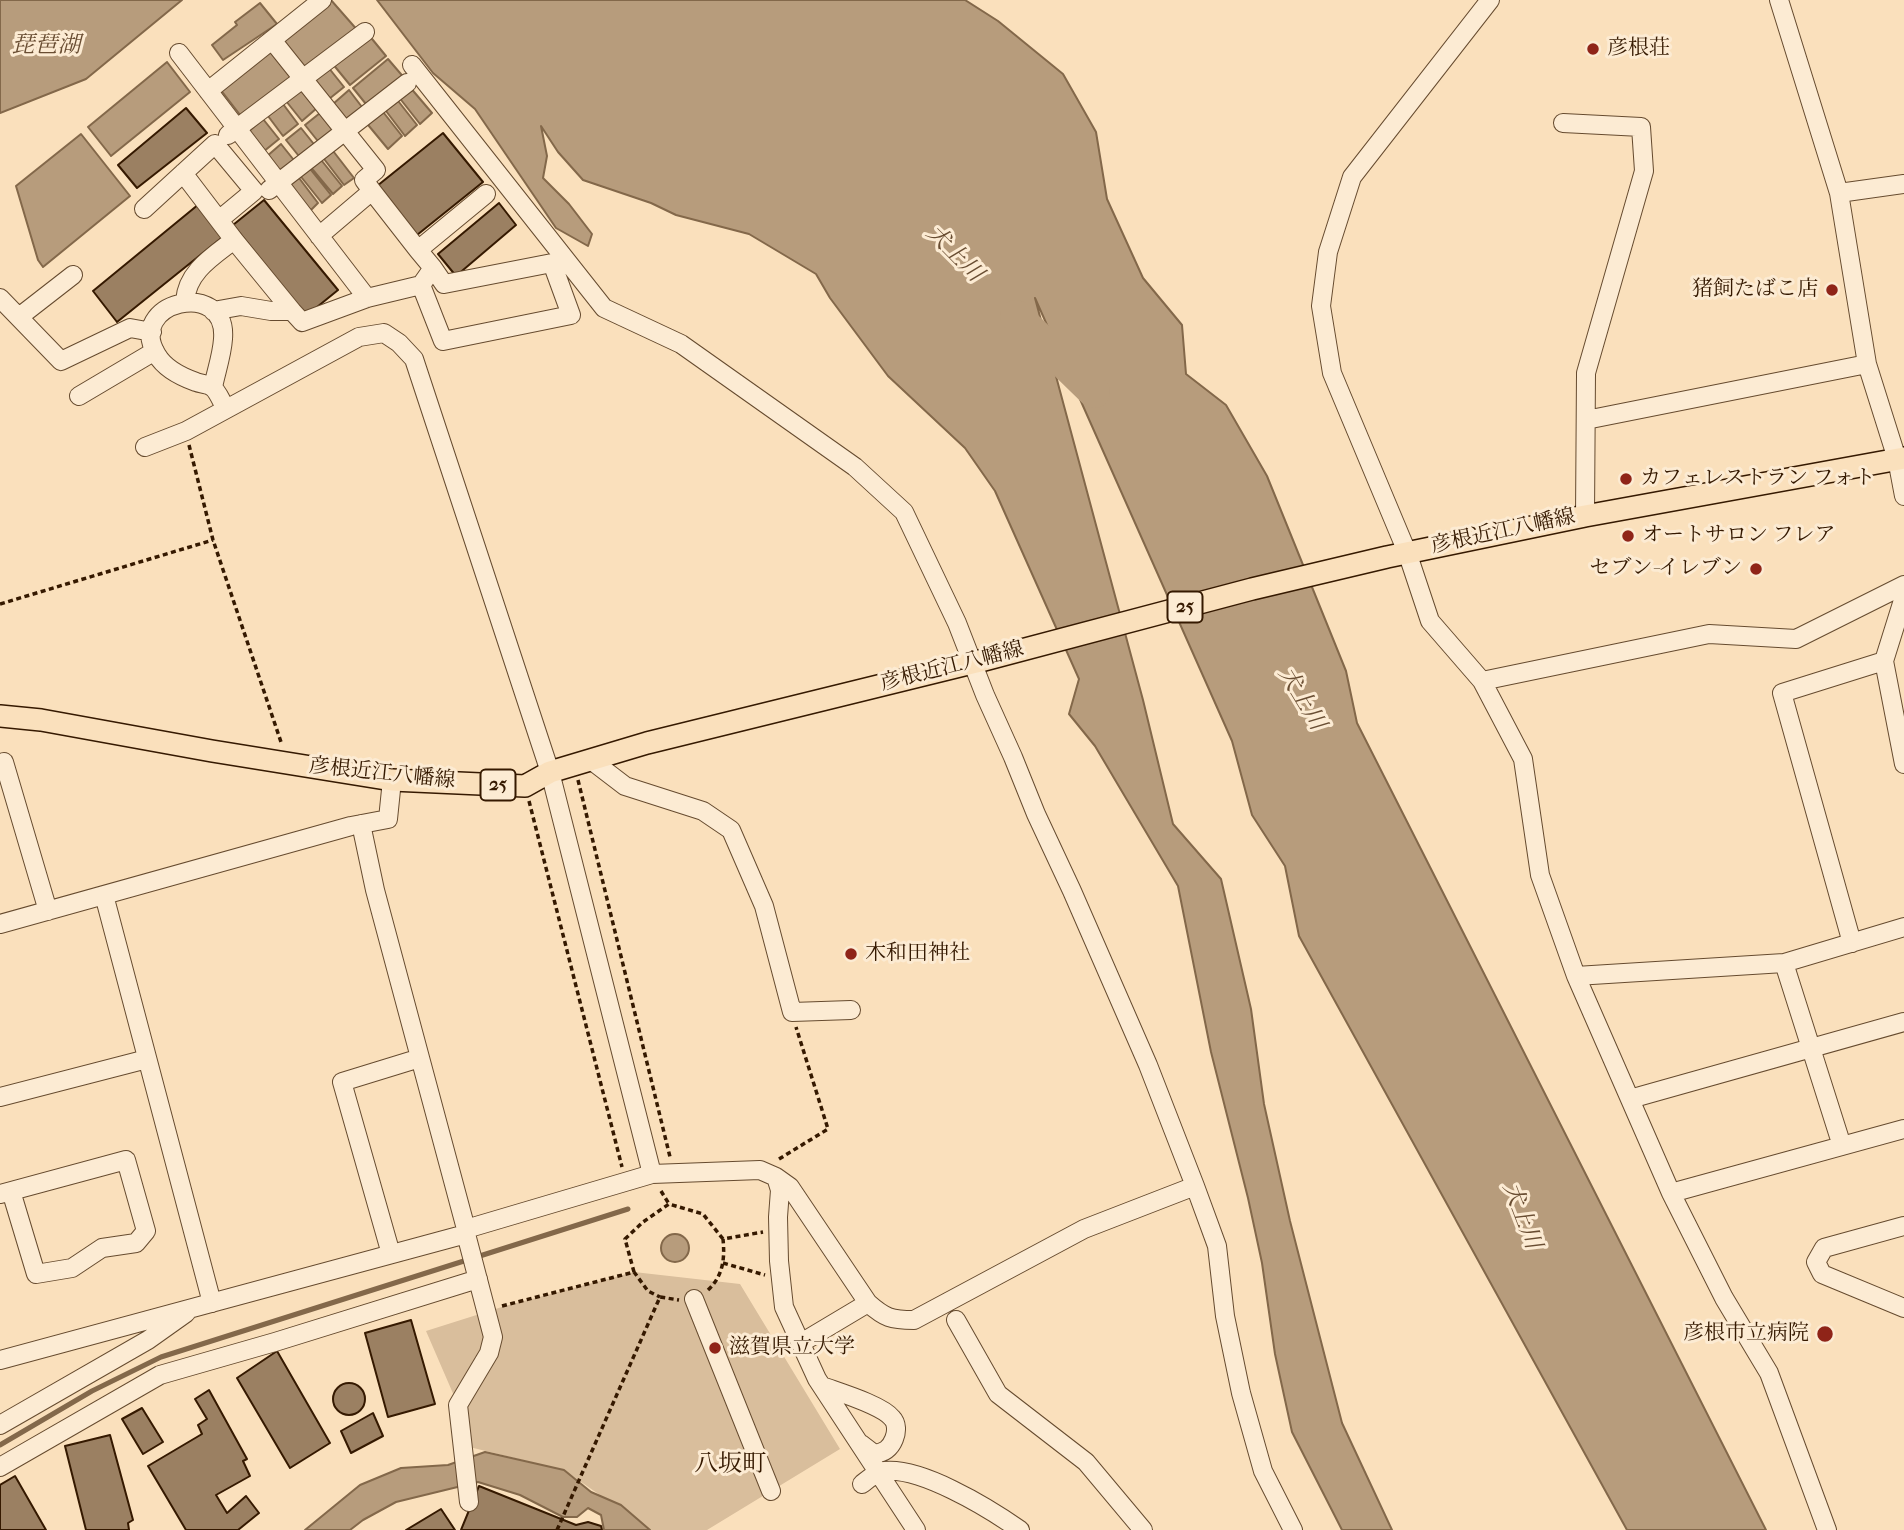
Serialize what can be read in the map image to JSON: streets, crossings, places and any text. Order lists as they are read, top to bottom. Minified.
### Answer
{"streets":{"main road":["彦根近江八幡線","25"]},"districts":["八坂町"],"water":["琵琶湖","犬上川"],"places":["彦根荘","猪飼たばこ店","カフェレストラン フォト","オートサロン フレア","セブン-イレブン","木和田神社","彦根市立病院","滋賀県立大学"]}
